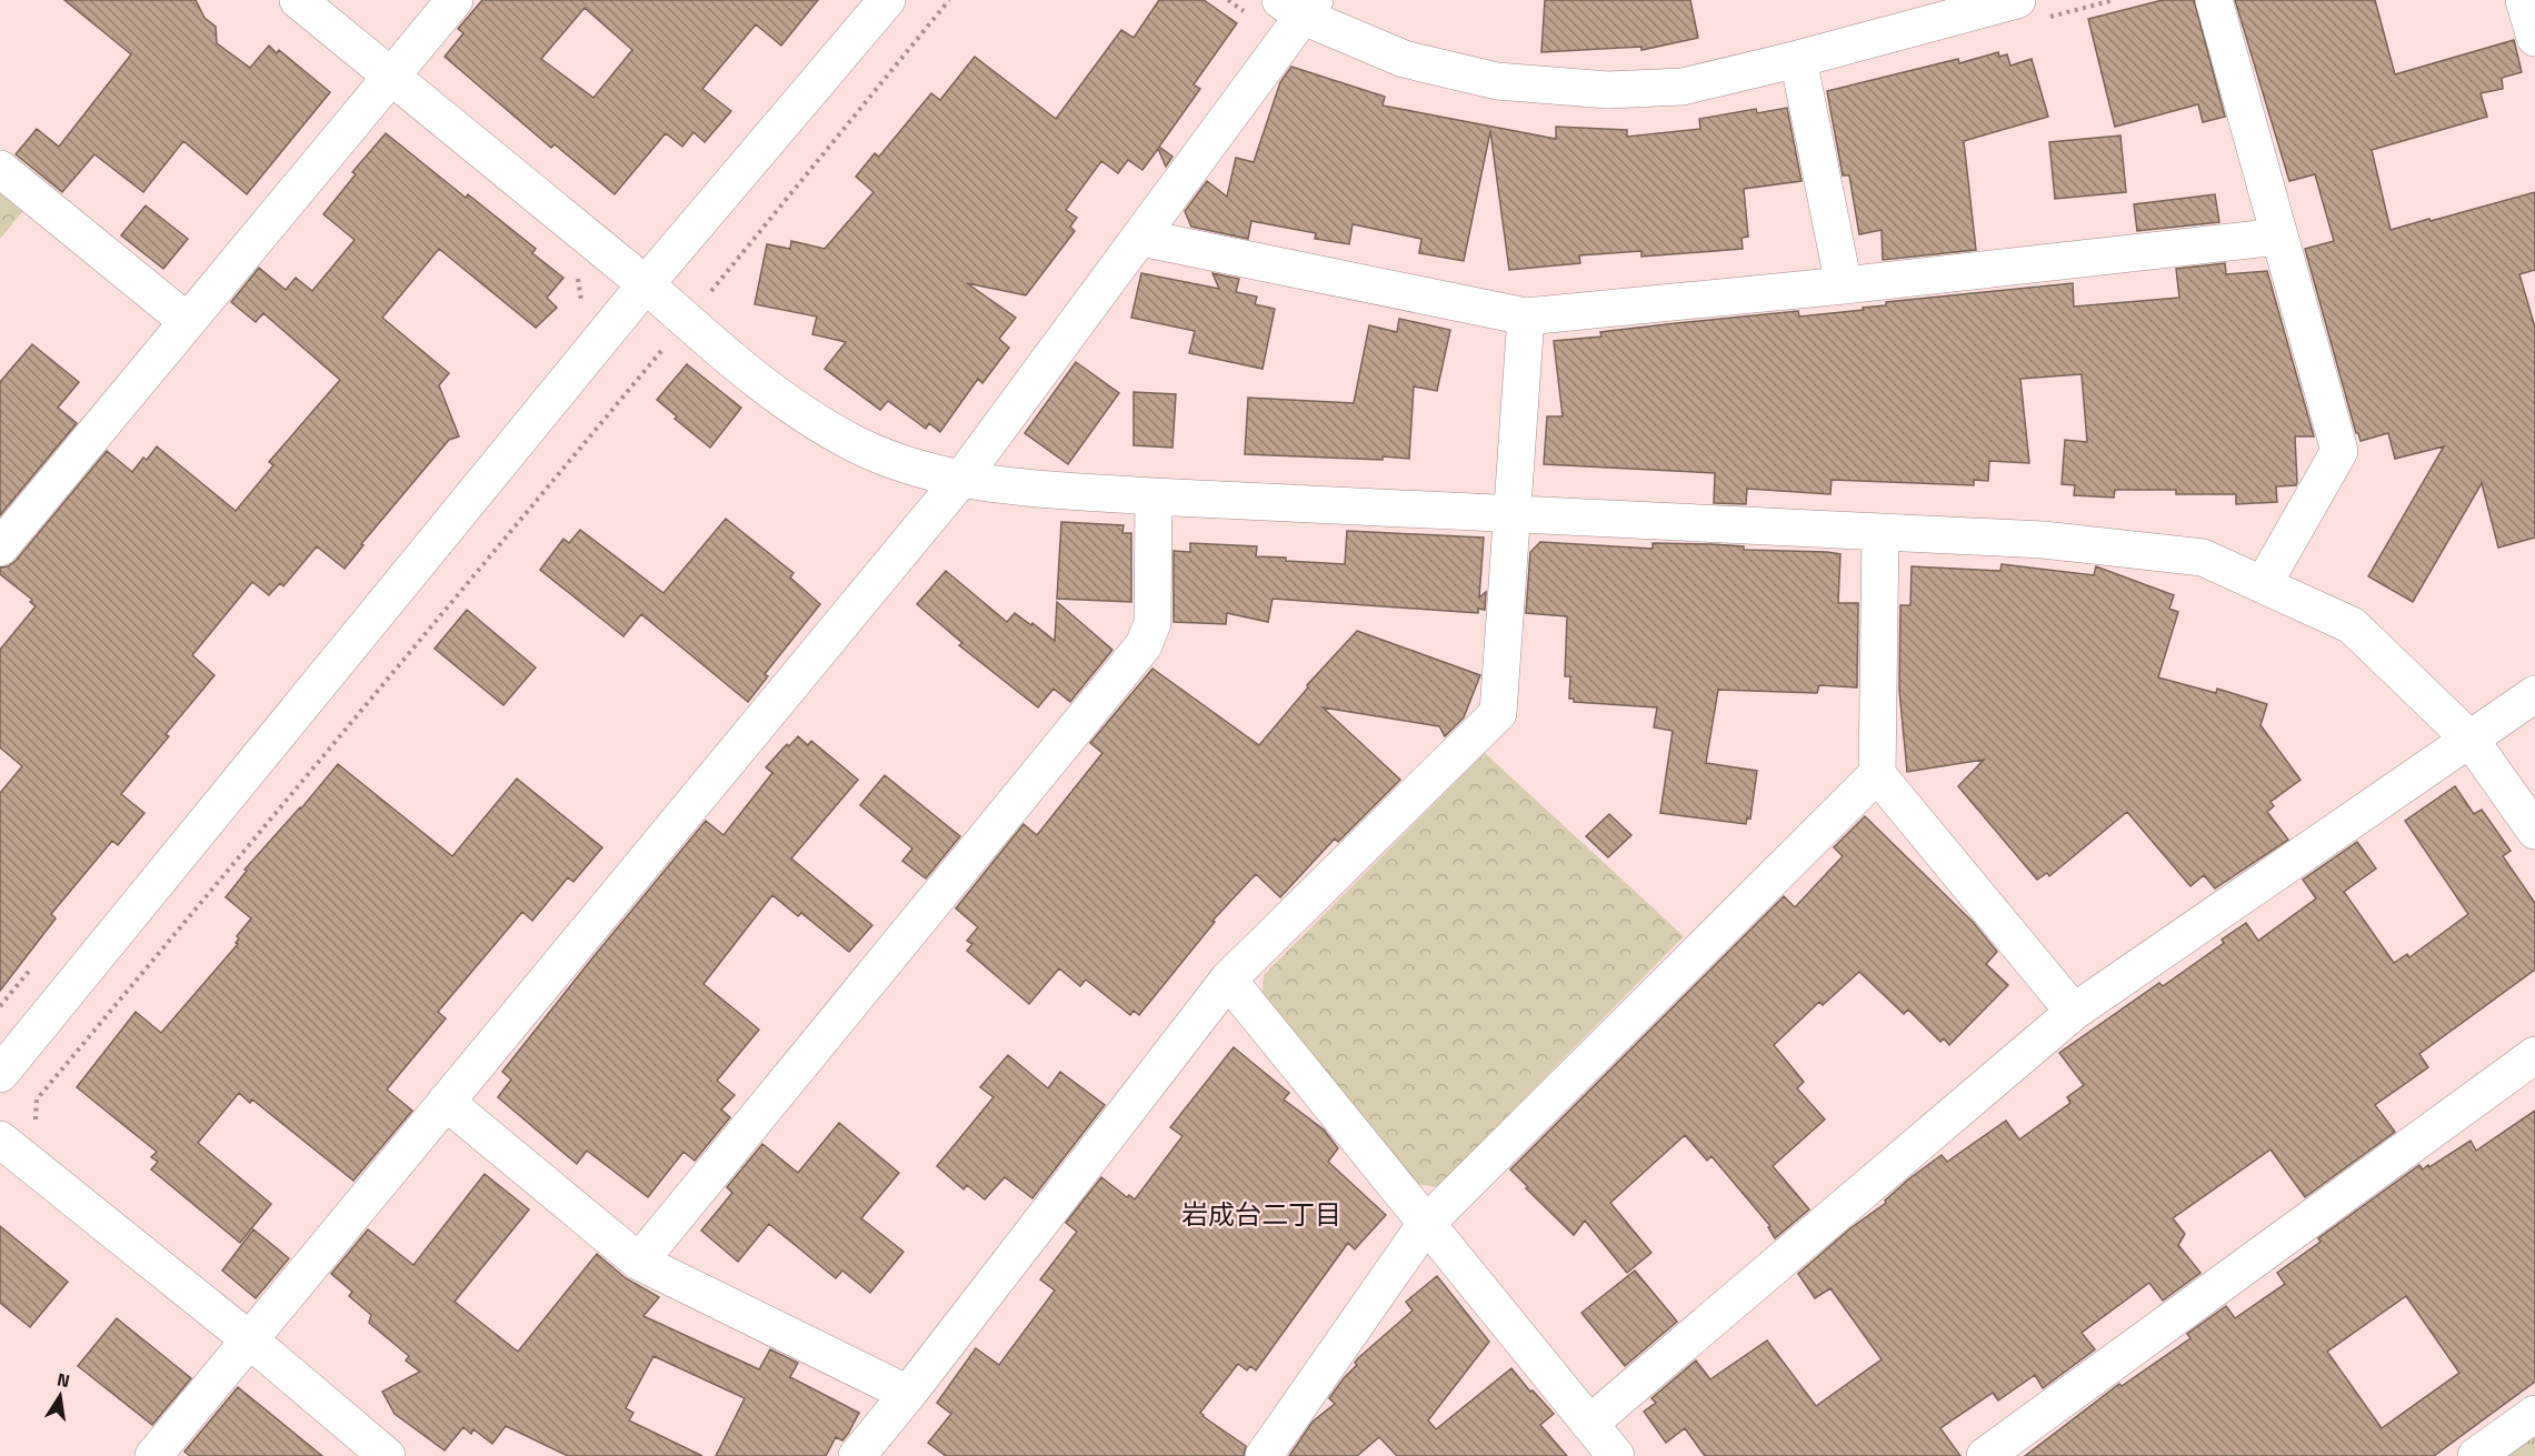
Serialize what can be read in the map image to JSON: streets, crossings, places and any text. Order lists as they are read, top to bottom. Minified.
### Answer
{"districts":["岩成台二丁目"],"north":"top"}
